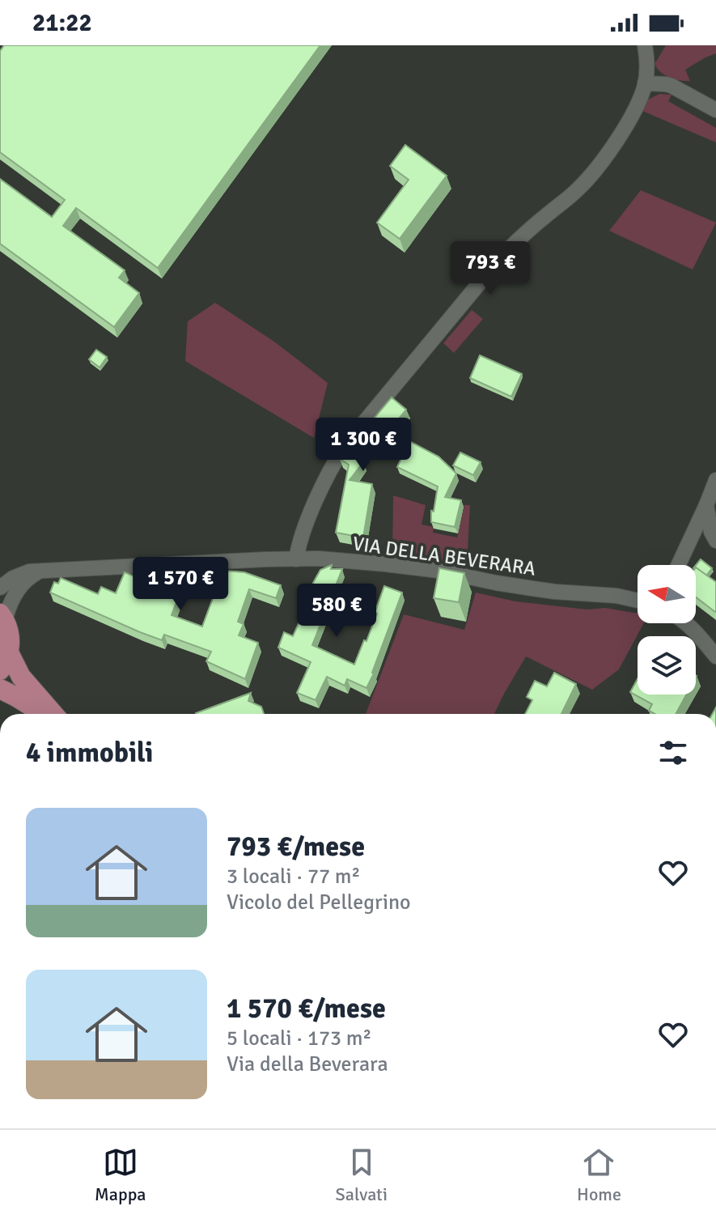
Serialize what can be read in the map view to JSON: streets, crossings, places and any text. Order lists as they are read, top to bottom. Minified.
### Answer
{"streets":{"street":["VIA DELLA BEVERARA"]},"north":"left","page":{"status":"21:22","price":["793 €","1 300 €","1 570 €","580 €"],"heading":"4 immobili","list":[{"name":"793 €/mese","note":"3 locali · 77 m² · Vicolo del Pellegrino"},{"name":"1 570 €/mese","note":"5 locali · 173 m² · Via della Beverara"}],"tabs":["Mappa","Salvati","Home"]}}
